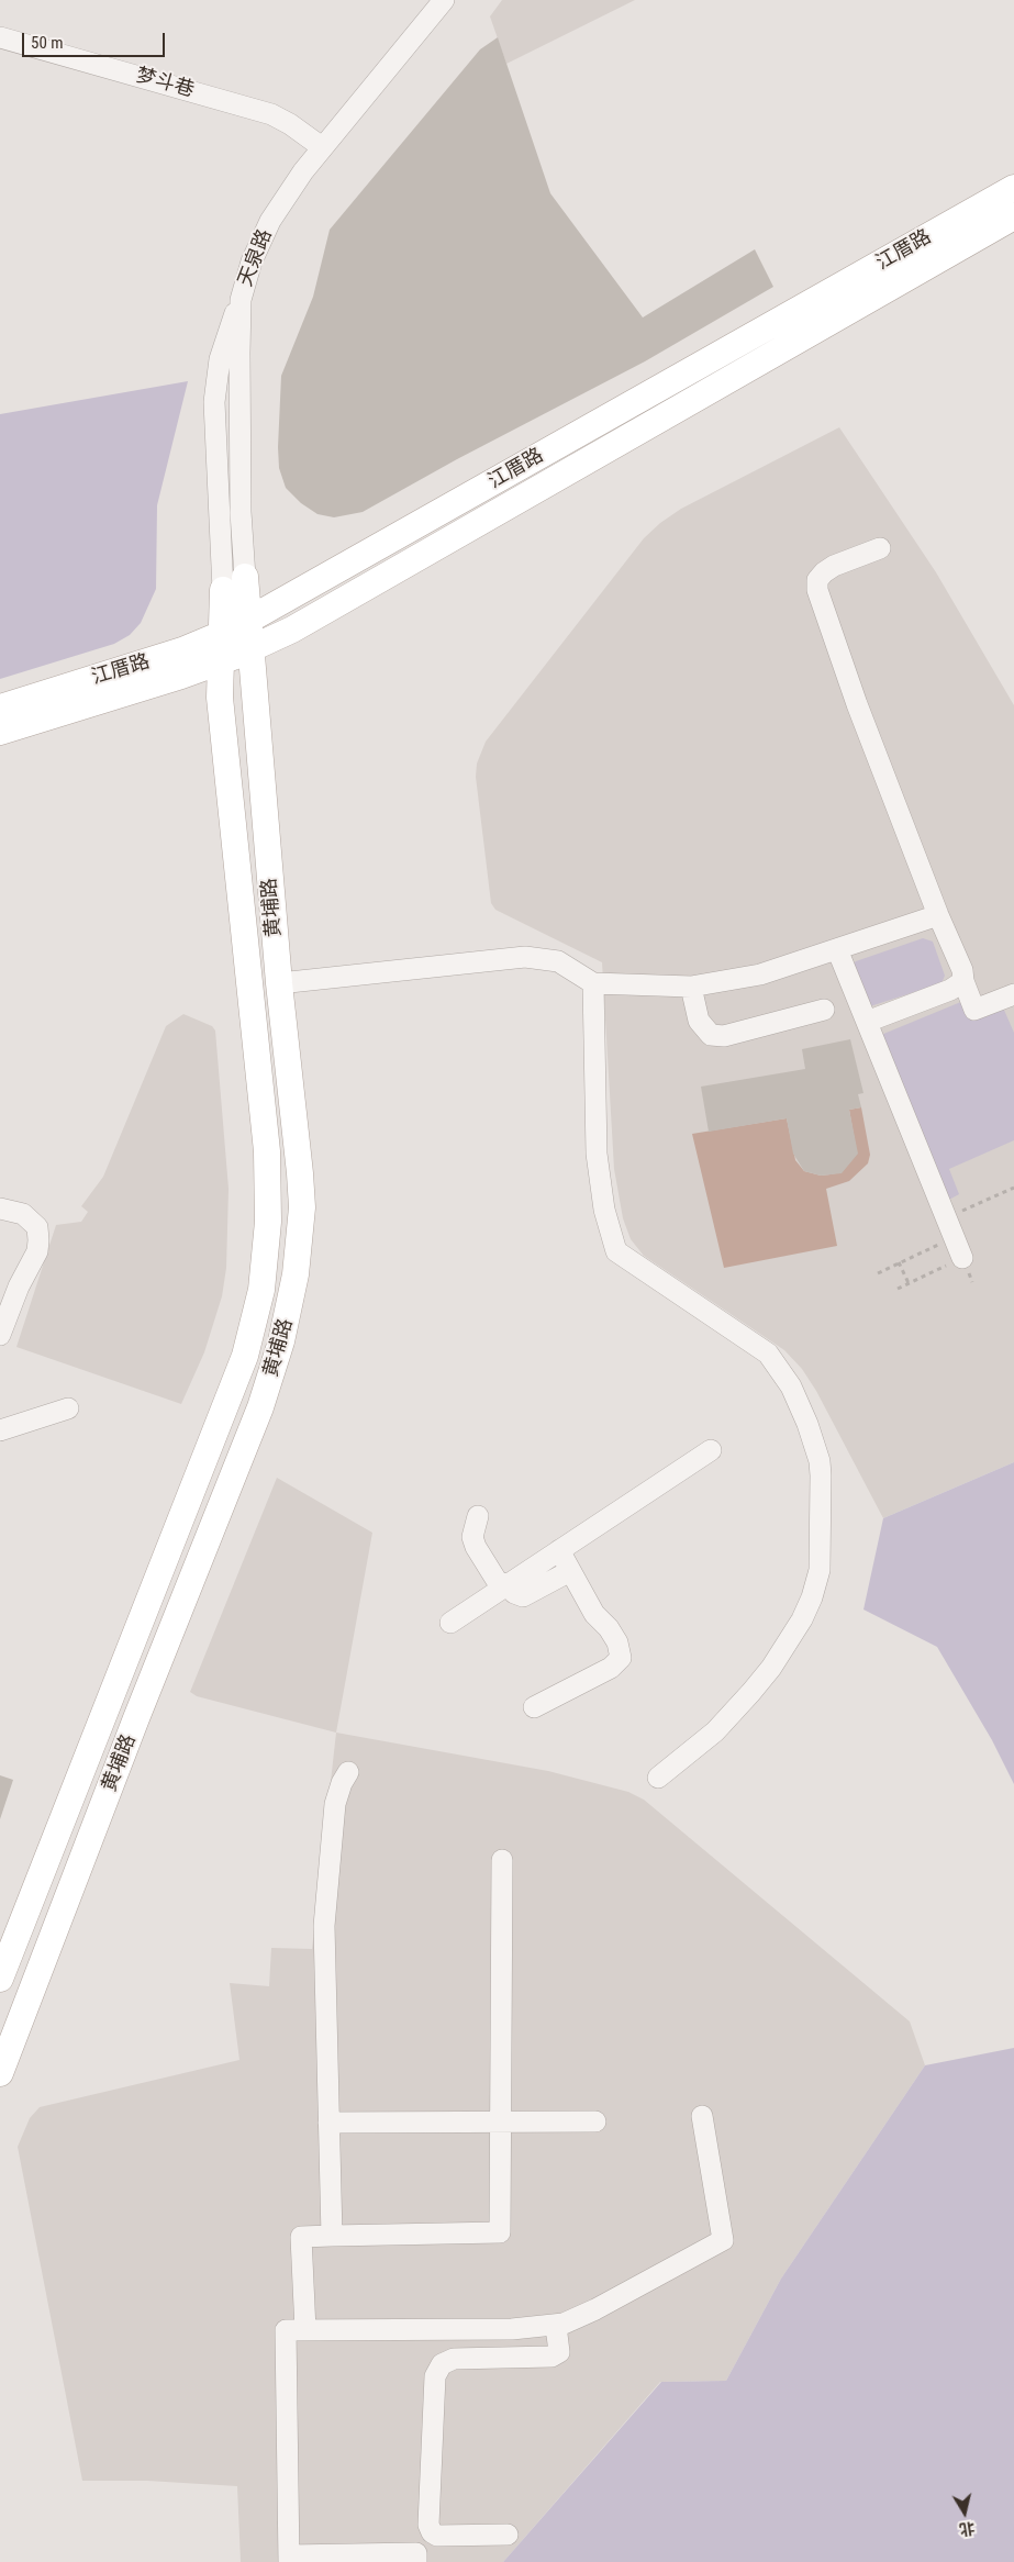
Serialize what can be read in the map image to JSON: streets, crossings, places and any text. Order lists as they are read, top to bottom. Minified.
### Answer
{"streets":{"main road":["江厝路","黄埔路"],"street":["梦斗巷","天泉路"]},"crossings":[["梦斗巷","天泉路"],["江厝路","黄埔路"],["天泉路","黄埔路"]],"scale_bar":"50 m","north":"bottom"}
